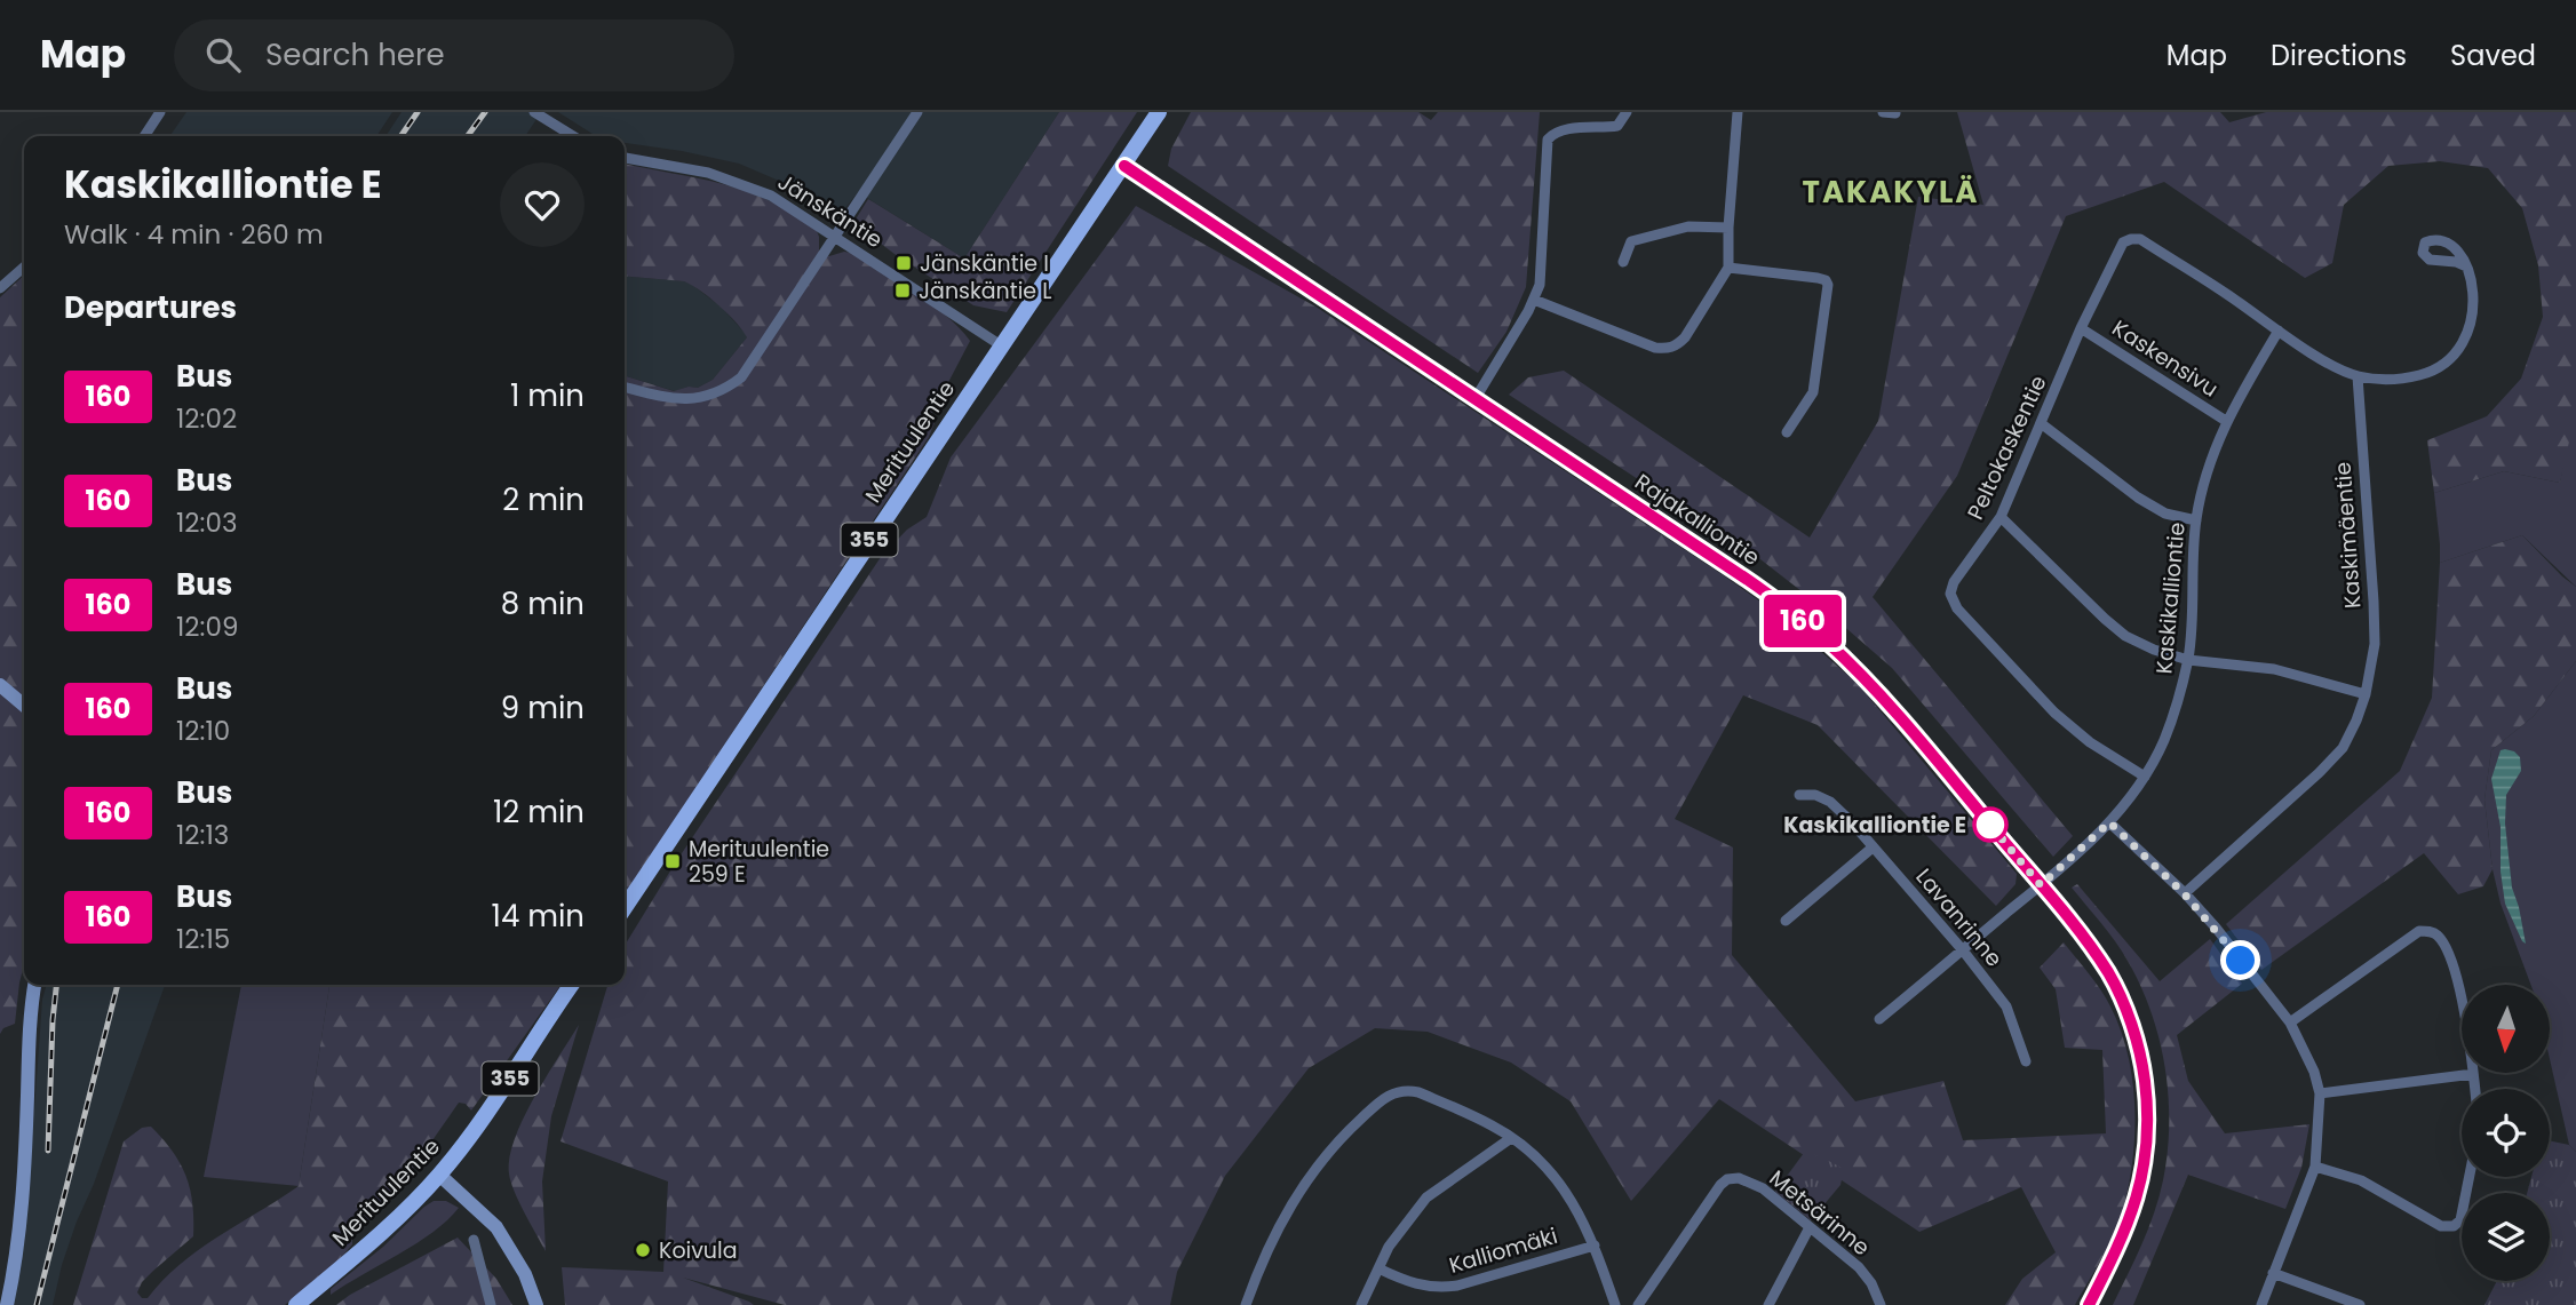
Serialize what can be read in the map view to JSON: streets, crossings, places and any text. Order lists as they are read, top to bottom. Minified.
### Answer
{"streets":{"main road":["Merituulentie","355"],"street":["Jänskäntie","Kaskensivu","Peltokaskentie","Rajakalliontie","Kaskimäentie","Kaskikalliontie","Lavanrinne","Metsärinne","Kalliomäki"]},"crossings":[["Jänskäntie","Merituulentie"],["Kaskensivu","Peltokaskentie"],["Kaskensivu","Kaskikalliontie"],["Merituulentie","Rajakalliontie"],["Peltokaskentie","Kaskikalliontie"],["Rajakalliontie","Kaskikalliontie"],["Kaskikalliontie","Lavanrinne"]],"districts":["TAKAKYLÄ"],"places":{"transit":["Jänskäntie I","Jänskäntie L","Merituulentie 259 E"],"other":["Kaskikalliontie E","Koivula"]},"lines":["bus line 160"],"north":"bottom","page":{"header":"Map","search":"Search here","nav":["Map","Directions","Saved"],"on_map":"160","heading":[["Kaskikalliontie E","Walk · 4 min · 260 m"],"Departures"],"list":[{"mark":"160","name":"Bus","note":"12:02","value":"1 min"},{"mark":"160","name":"Bus","note":"12:03","value":"2 min"},{"mark":"160","name":"Bus","note":"12:09","value":"8 min"},{"mark":"160","name":"Bus","note":"12:10","value":"9 min"},{"mark":"160","name":"Bus","note":"12:13","value":"12 min"},{"mark":"160","name":"Bus","note":"12:15","value":"14 min"}]}}
